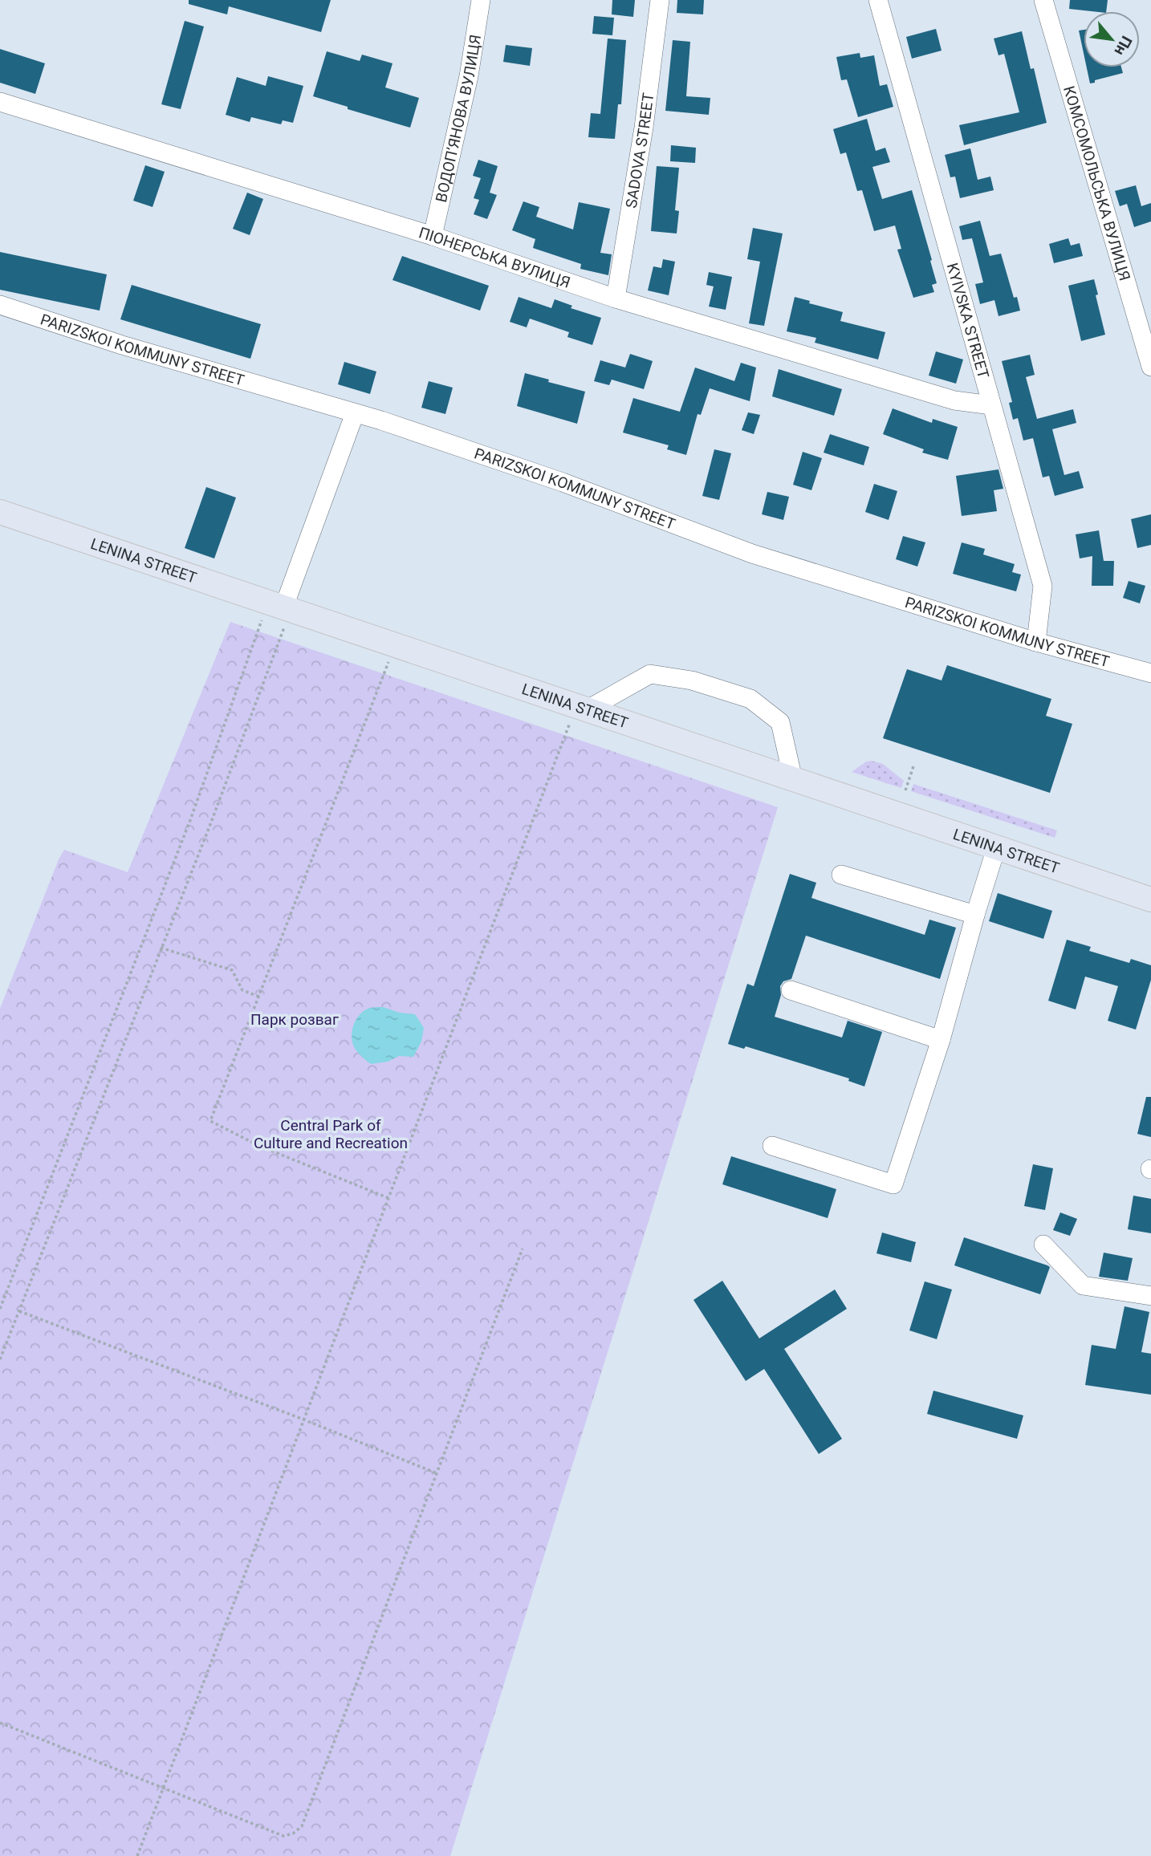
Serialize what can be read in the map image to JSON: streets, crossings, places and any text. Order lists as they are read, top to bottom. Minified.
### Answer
{"streets":{"main road":["LENINA STREET"],"street":["ВОДОП’ЯНОВА ВУЛИЦЯ","SADOVA STREET","КОМСОМОЛЬСЬКА ВУЛИЦЯ","ПІОНЕРСЬКА ВУЛИЦЯ","KYIVSKA STREET","PARIZSKOI KOMMUNY STREET"]},"crossings":[["ВОДОП’ЯНОВА ВУЛИЦЯ","ПІОНЕРСЬКА ВУЛИЦЯ"],["SADOVA STREET","ПІОНЕРСЬКА ВУЛИЦЯ"],["ПІОНЕРСЬКА ВУЛИЦЯ","KYIVSKA STREET"],["KYIVSKA STREET","PARIZSKOI KOMMUNY STREET"]],"parks":["Парк розваг","Central Park of Culture and Recreation"],"north":"bottom right"}
